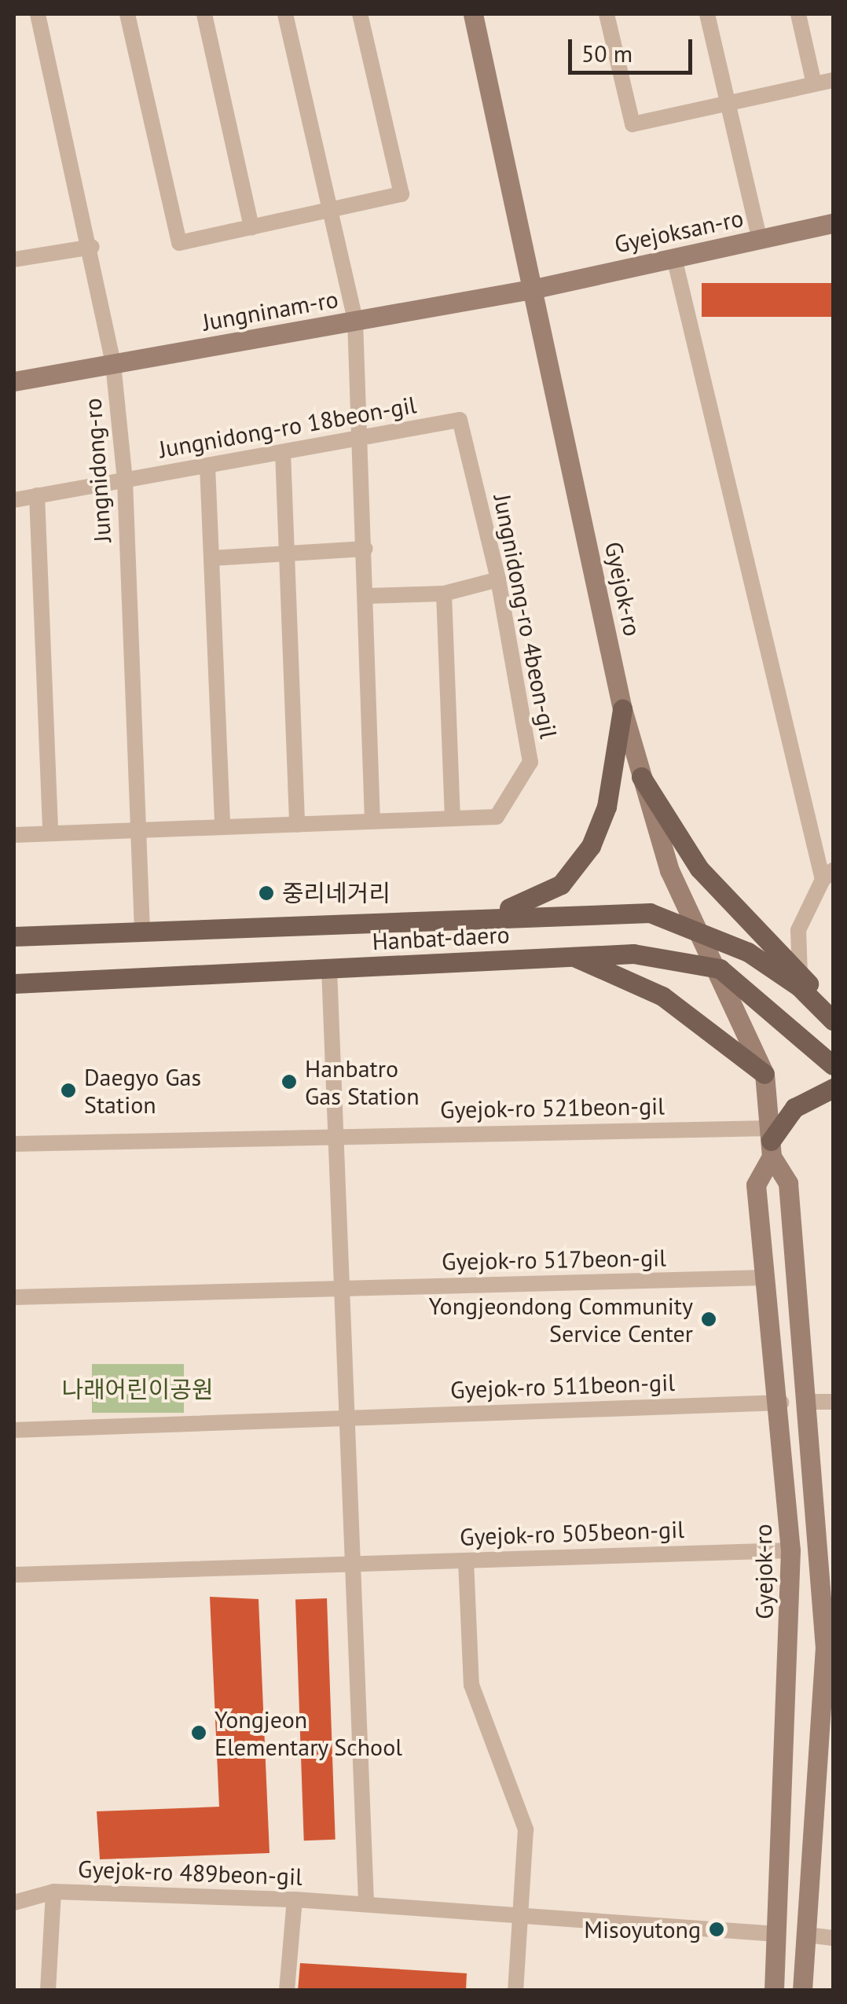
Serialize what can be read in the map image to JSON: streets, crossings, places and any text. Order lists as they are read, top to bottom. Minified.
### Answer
{"streets":{"main road":["Gyejoksan-ro","Jungninam-ro","Gyejok-ro","Hanbat-daero"],"street":["Jungnidong-ro 18beon-gil","Jungnidong-ro","Jungnidong-ro 4beon-gil","Gyejok-ro 521beon-gil","Gyejok-ro 517beon-gil","Gyejok-ro 511beon-gil","Gyejok-ro 505beon-gil","Gyejok-ro 489beon-gil"]},"crossings":[["Gyejoksan-ro","Jungninam-ro"],["Gyejoksan-ro","Gyejok-ro"],["Jungninam-ro","Jungnidong-ro"],["Jungninam-ro","Gyejok-ro"],["Jungnidong-ro 18beon-gil","Jungnidong-ro"],["Jungnidong-ro 18beon-gil","Jungnidong-ro 4beon-gil"],["Jungnidong-ro","Jungnidong-ro 4beon-gil"],["Jungnidong-ro","Hanbat-daero"],["Gyejok-ro","Hanbat-daero"],["Gyejok-ro","Gyejok-ro 521beon-gil"],["Gyejok-ro","Gyejok-ro 517beon-gil"],["Gyejok-ro","Gyejok-ro 511beon-gil"],["Gyejok-ro","Gyejok-ro 505beon-gil"],["Gyejok-ro","Gyejok-ro 489beon-gil"]],"parks":["나래어린이공원"],"places":["중리네거리","Hanbatro Gas Station","Daegyo Gas Station","Yongjeondong Community Service Center","Yongjeon Elementary School","Misoyutong"],"scale_bar":"50 m"}
